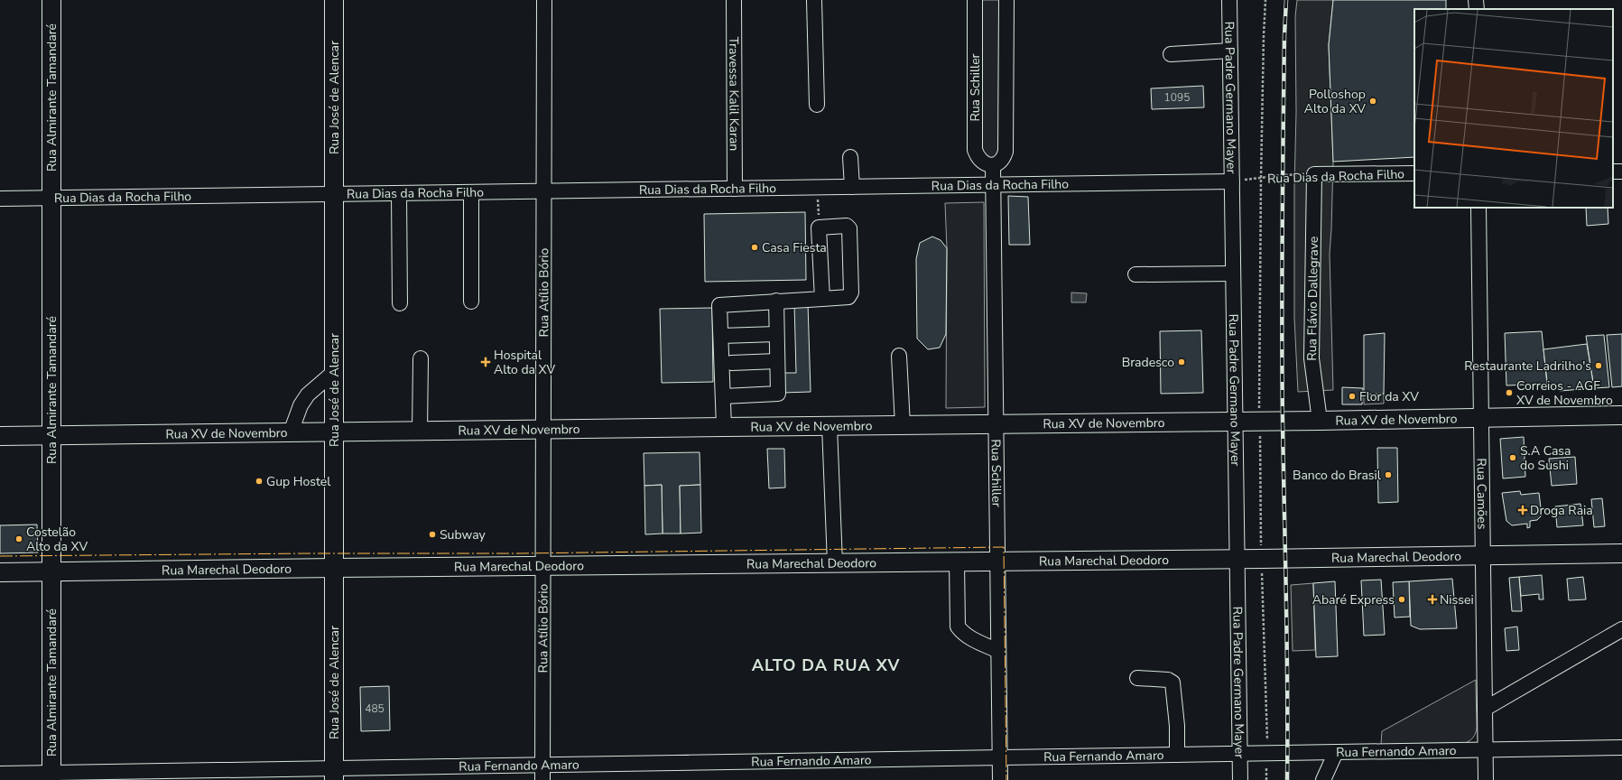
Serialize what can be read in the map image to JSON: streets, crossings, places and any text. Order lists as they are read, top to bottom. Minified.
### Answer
{"streets":{"main road":["Rua Almirante Tamandaré","Rua José de Alencar","Rua XV de Novembro","Rua Marechal Deodoro"],"street":["Rua Schiller","Travessa Kalil Karan","Rua Padre Germano Mayer","Rua Dias da Rocha Filho","Rua Atílio Bório","Rua Flávio Dallegrave","Rua Camões","Rua Fernando Amaro"]},"crossings":[["Rua Schiller","Rua Dias da Rocha Filho"],["Rua Schiller","Rua XV de Novembro"],["Rua Schiller","Rua Marechal Deodoro"],["Rua Schiller","Rua Fernando Amaro"],["Travessa Kalil Karan","Rua Dias da Rocha Filho"],["Rua Almirante Tamandaré","Rua Dias da Rocha Filho"],["Rua Almirante Tamandaré","Rua XV de Novembro"],["Rua Almirante Tamandaré","Rua Marechal Deodoro"],["Rua Almirante Tamandaré","Rua Fernando Amaro"],["Rua José de Alencar","Rua Dias da Rocha Filho"],["Rua José de Alencar","Rua XV de Novembro"],["Rua José de Alencar","Rua Marechal Deodoro"],["Rua José de Alencar","Rua Fernando Amaro"],["Rua Padre Germano Mayer","Rua Dias da Rocha Filho"],["Rua Padre Germano Mayer","Rua XV de Novembro"],["Rua Padre Germano Mayer","Rua Marechal Deodoro"],["Rua Padre Germano Mayer","Rua Fernando Amaro"],["Rua Dias da Rocha Filho","Rua Atílio Bório"],["Rua Dias da Rocha Filho","Rua Flávio Dallegrave"],["Rua Atílio Bório","Rua XV de Novembro"],["Rua Atílio Bório","Rua Marechal Deodoro"],["Rua Atílio Bório","Rua Fernando Amaro"],["Rua Flávio Dallegrave","Rua XV de Novembro"],["Rua XV de Novembro","Rua Camões"],["Rua Camões","Rua Marechal Deodoro"],["Rua Camões","Rua Fernando Amaro"]],"districts":["ALTO DA RUA XV"],"places":{"other":["Polloshop Alto da XV","Casa Fiesta","Bradesco","Restaurante Ladrilho's","Correios - AGF XV de Novembro","Flor da XV","S.A Casa do Sushi","Banco do Brasil","Gup Hostel","Subway","Costelão Alto da XV","Abaré Express"],"health":["Hospital Alto da XV","Droga Raia","Nissei"]},"house_numbers":["1095","485"]}
